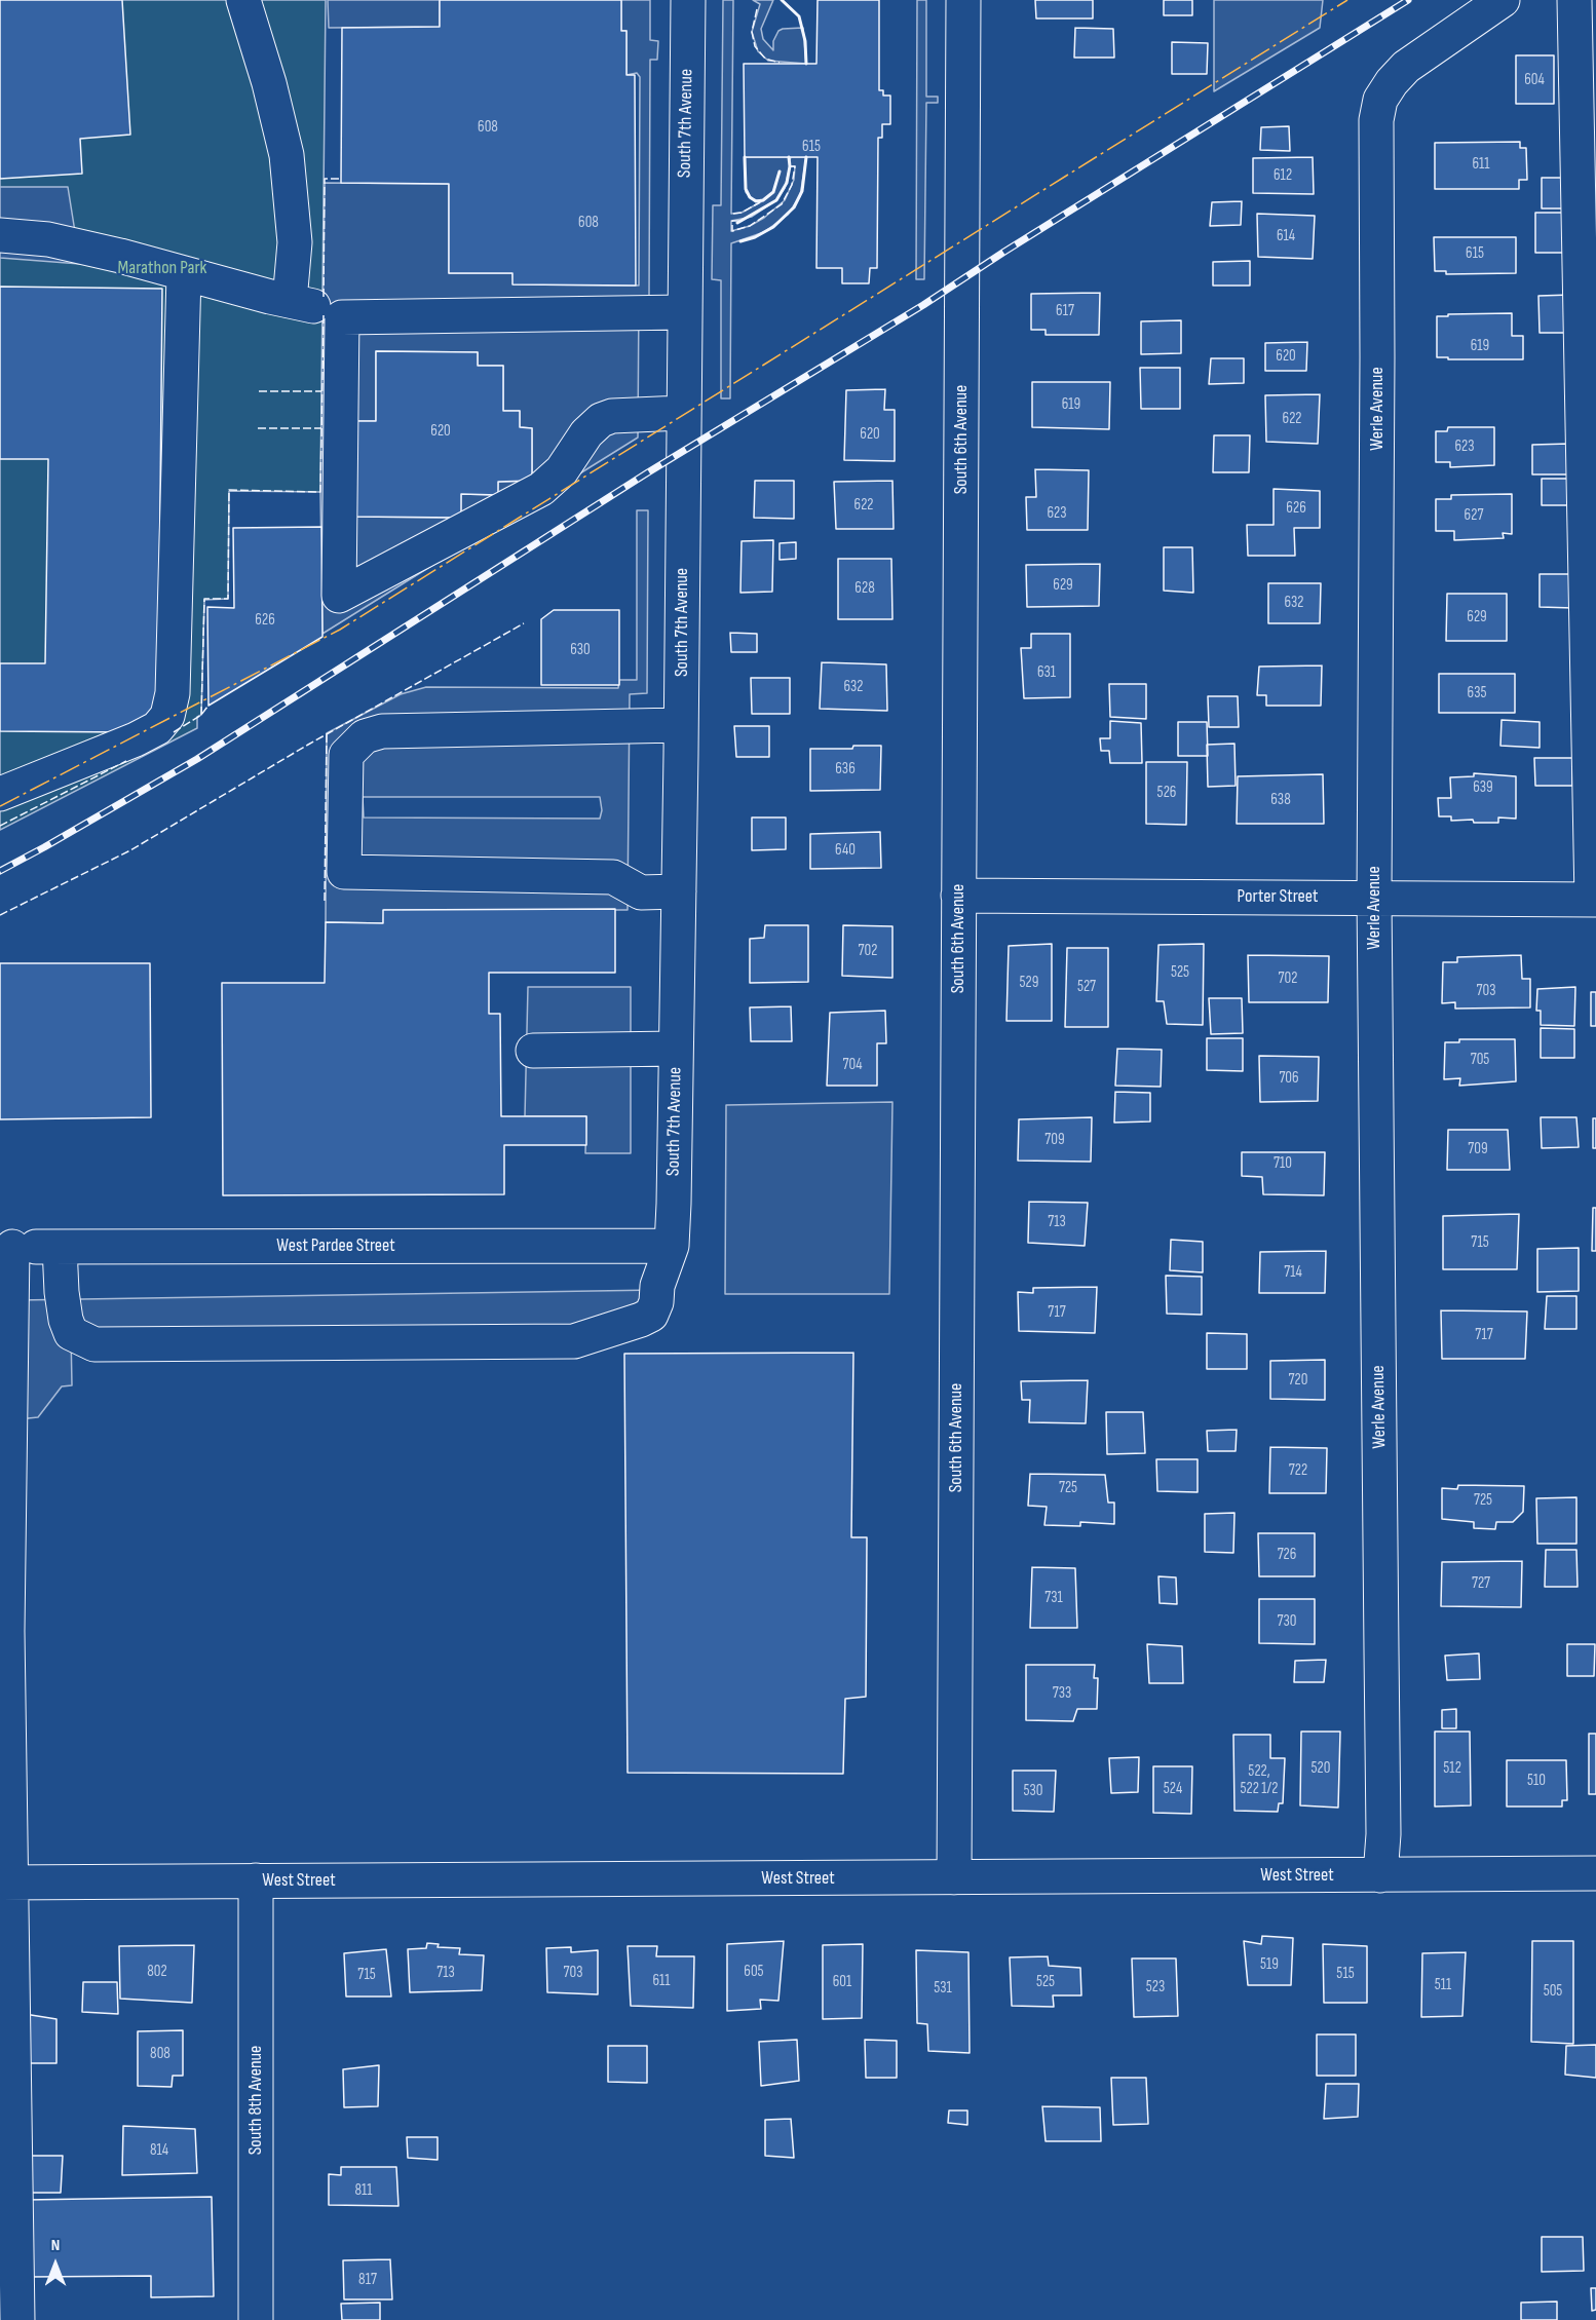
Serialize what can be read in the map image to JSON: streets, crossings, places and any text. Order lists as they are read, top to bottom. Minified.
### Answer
{"streets":{"street":["South 7th Avenue","Werle Avenue","South 6th Avenue","Porter Street","West Pardee Street","West Street","South 8th Avenue"]},"crossings":[["South 7th Avenue","West Pardee Street"],["Werle Avenue","Porter Street"],["Werle Avenue","West Street"],["South 6th Avenue","Porter Street"],["South 6th Avenue","West Street"],["West Street","South 8th Avenue"]],"parks":["Marathon Park"],"house_numbers":["604","608","615","611","612","608","614","615","617","619","620","619","622","620","620","623","622","626","623","627","629","628","632","629","626","630","631","632","635","636","639","526","638","640","702","525","702","529","527","703","705","704","706","709","709","710","713","715","714","717","717","720","722","725","725","726","727","731","730","733","520","512","522, 522 1/2","510","524","530","519","802","605","713","703","515","715","611","601","525","511","523","531","505","808","814","811","817"],"north":"top"}
